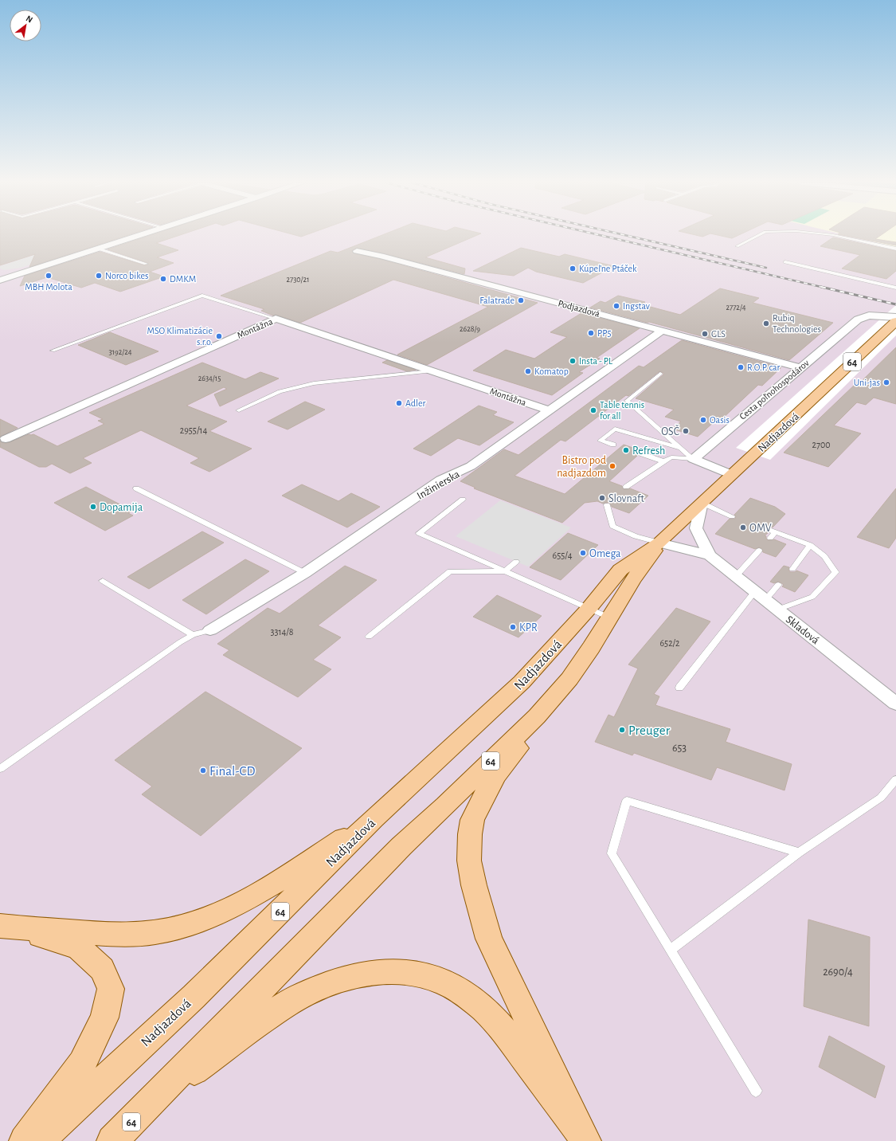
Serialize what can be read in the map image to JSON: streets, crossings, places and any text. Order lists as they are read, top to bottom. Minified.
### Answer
{"streets":{"main road":["64","Nadjazdová"],"street":["Podjazdová","Montážna","Cesta poľnohospodárov","Inžinierska","Skladová"]},"crossings":[["Podjazdová","Cesta poľnohospodárov"],["Podjazdová","Inžinierska"],["Montážna","Inžinierska"],["Nadjazdová","Skladová"]],"places":["Kúpeľne Ptáček","MBH Molota","Norco bikes","DMKM","Falatrade","Ingstav","Rubiq Technologies","PP5","GLS","MSO Klimatizácie s.r.o.","Insta - PL","R.O.P. car","Komatop","Uni-jas","Adler","Table tennis for all","Oasis","OSČ","Refresh","Bistro pod nadjazdom","Slovnaft","Dopamija","OMV","Omega","KPR","Preuger","Final-CD"],"house_numbers":["2730/21","2772/4","2628/9","3192/24","2634/15","2955/14","2700","655/4","3314/8","652/2","653","2690/4"],"north":"top right"}
